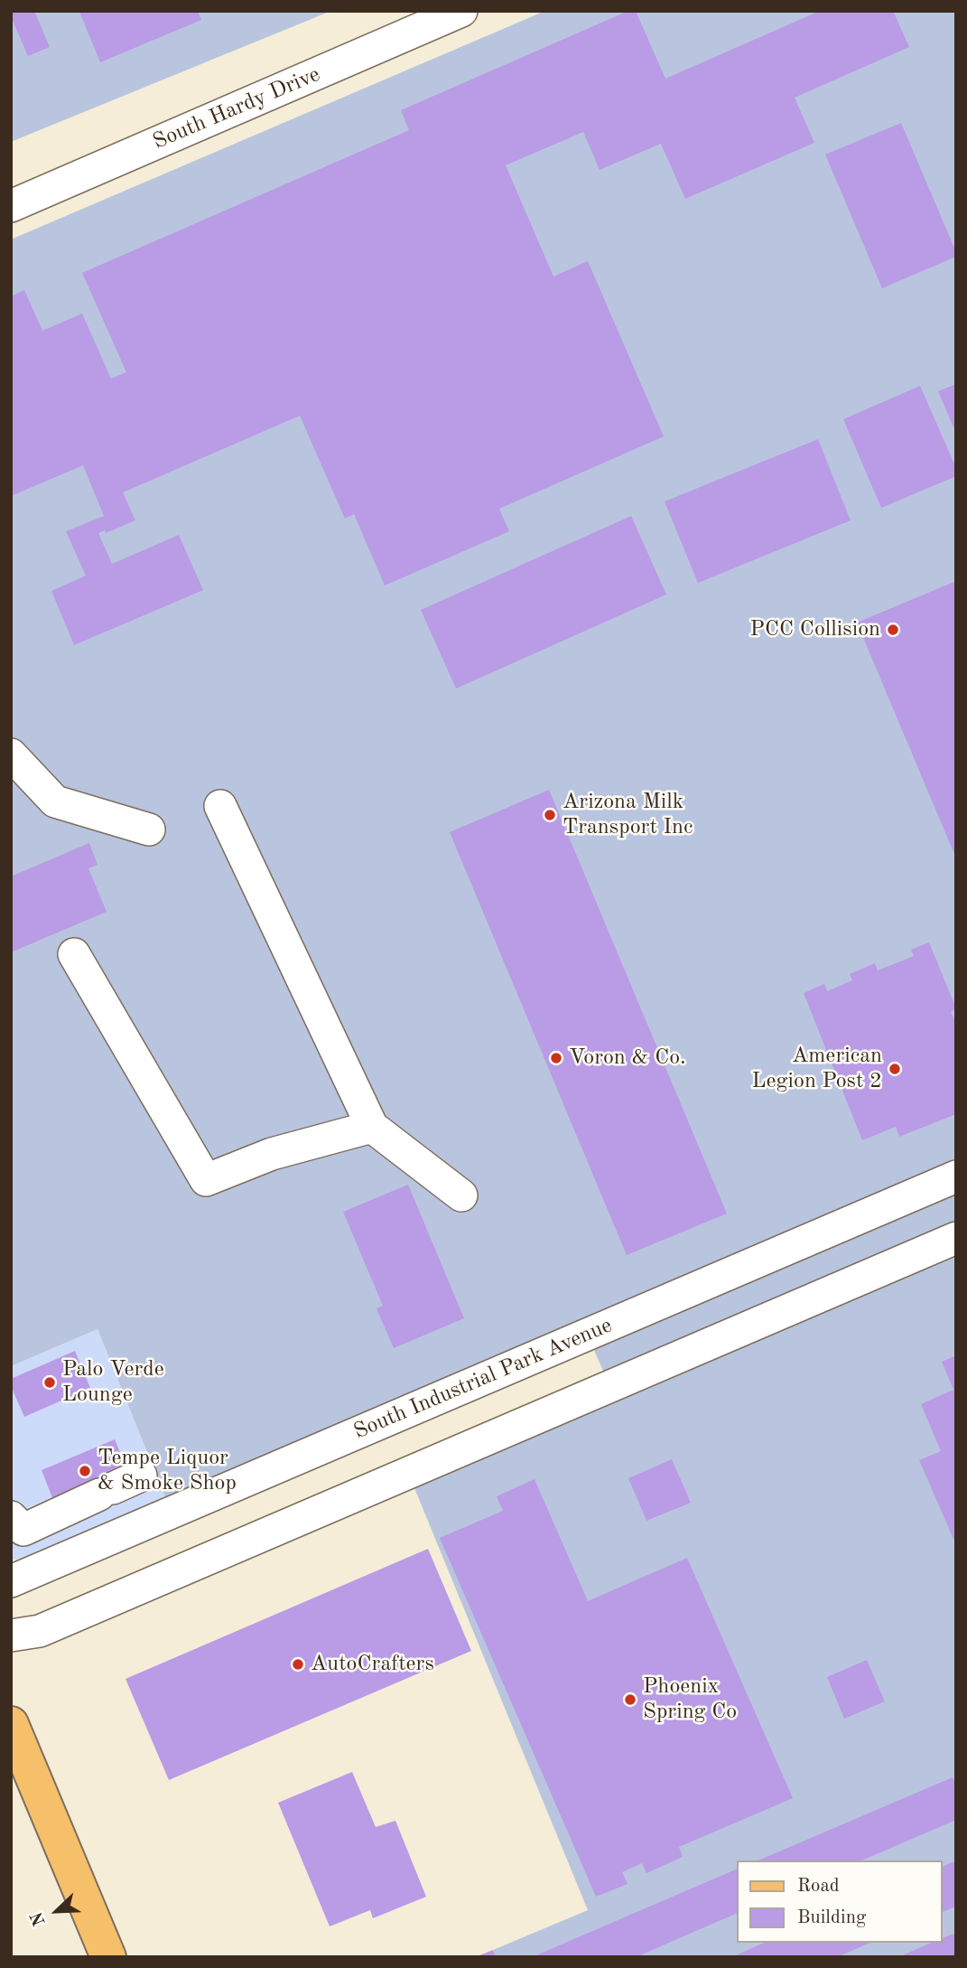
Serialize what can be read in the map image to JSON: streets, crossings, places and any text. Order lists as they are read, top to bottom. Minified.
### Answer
{"streets":{"street":["South Hardy Drive","South Industrial Park Avenue"]},"places":["PCC Collision","Arizona Milk Transport Inc","Voron & Co.","American Legion Post 2","Palo Verde Lounge","Tempe Liquor & Smoke Shop","AutoCrafters","Phoenix Spring Co"],"legend":["Road","Building"],"north":"bottom left"}
